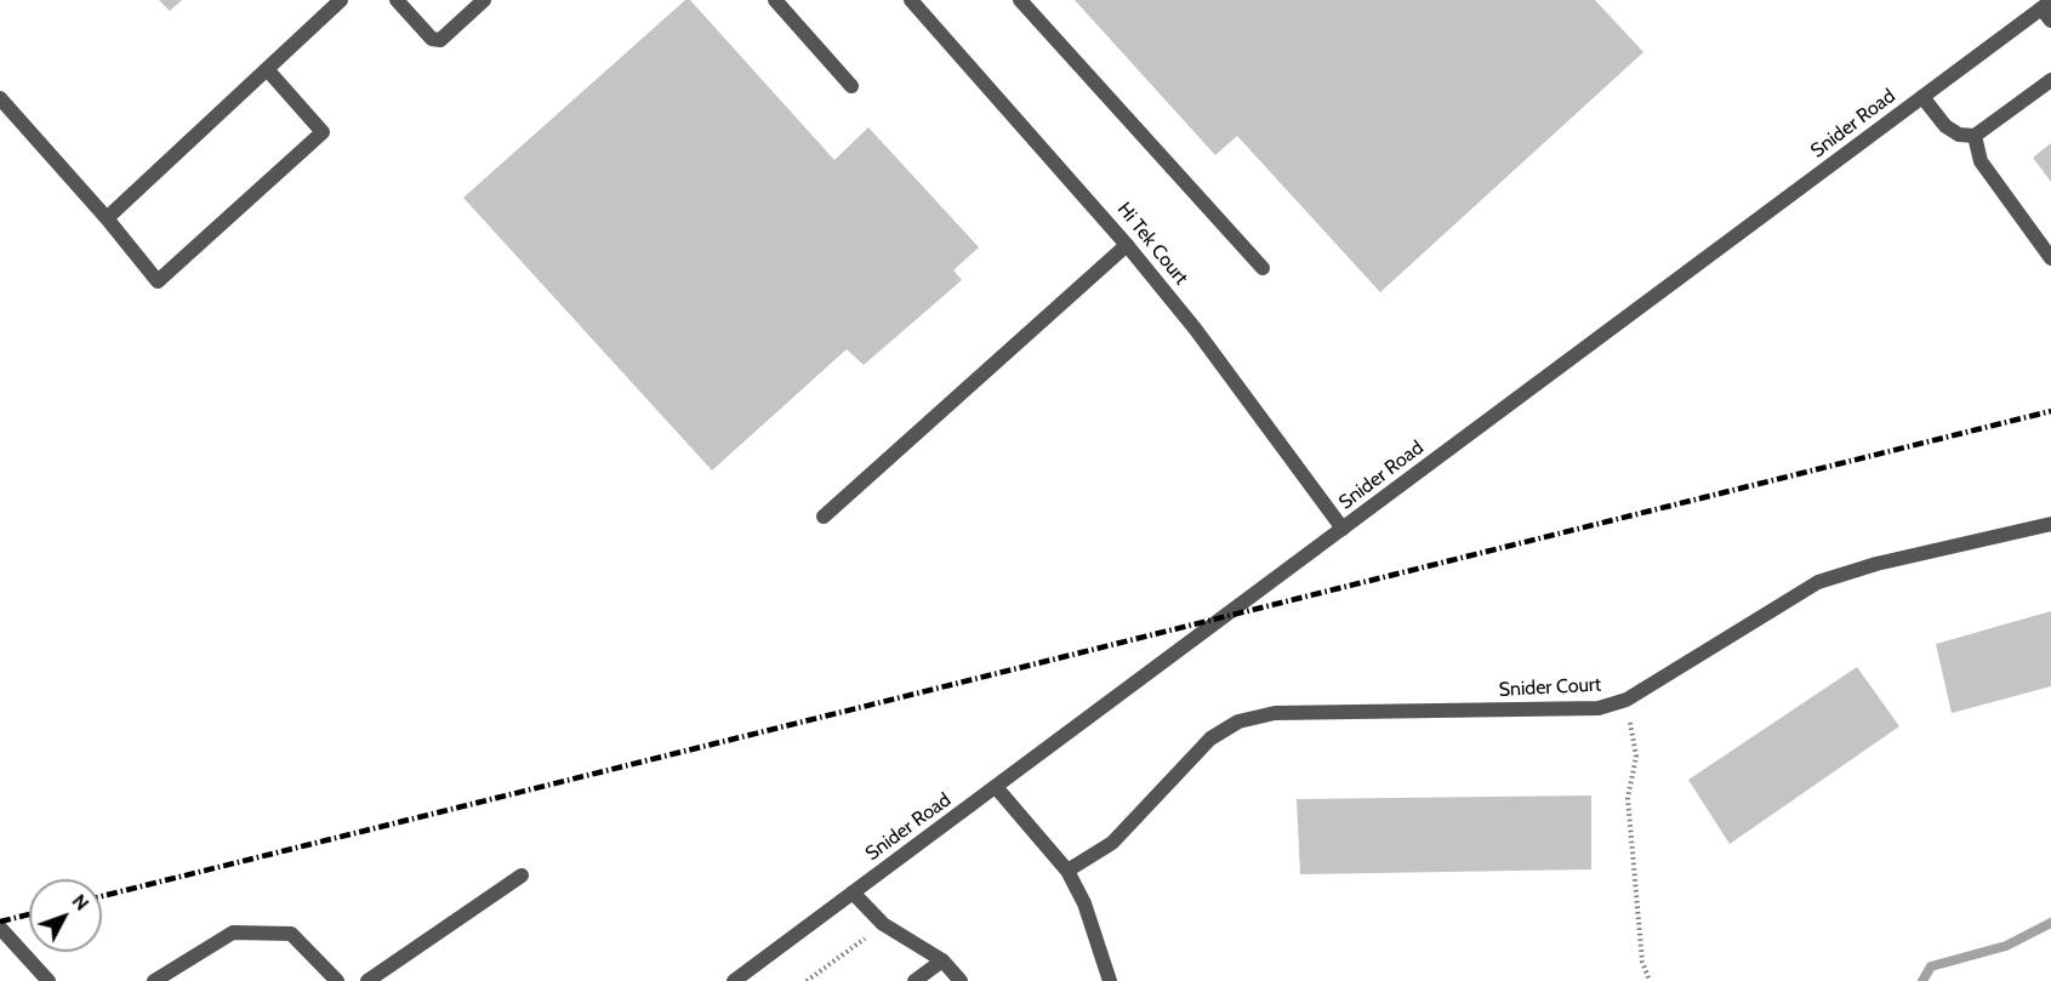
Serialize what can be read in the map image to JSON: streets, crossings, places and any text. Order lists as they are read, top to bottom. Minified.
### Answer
{"streets":{"street":["Snider Road","Hi Tek Court","Snider Court"]},"crossings":[["Snider Road","Hi Tek Court"]],"north":"top right"}
